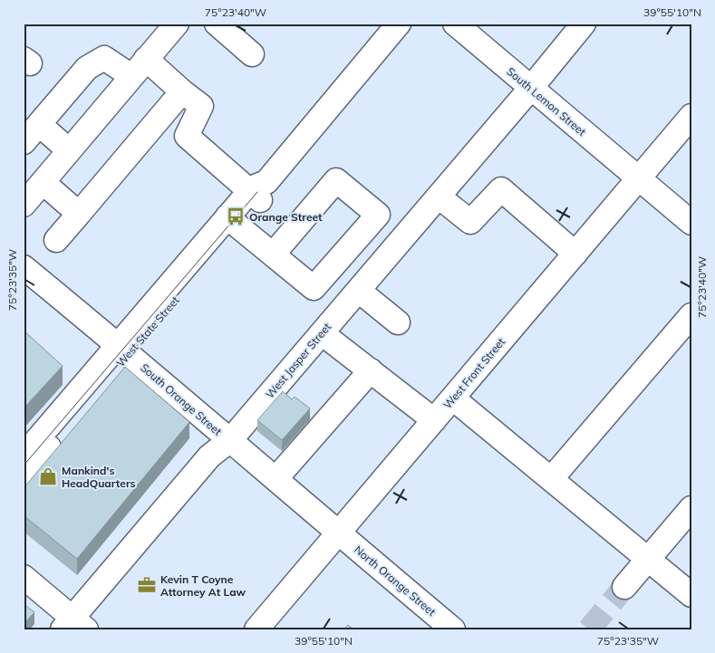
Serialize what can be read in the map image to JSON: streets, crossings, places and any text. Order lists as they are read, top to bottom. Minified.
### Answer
{"streets":{"street":["South Lemon Street","West State Street","West Jasper Street","West Front Street","South Orange Street","North Orange Street"]},"crossings":[["South Lemon Street","West Jasper Street"],["South Lemon Street","West Front Street"],["West State Street","South Orange Street"],["West Jasper Street","South Orange Street"],["West Front Street","South Orange Street"],["West Front Street","North Orange Street"],["South Orange Street","North Orange Street"]],"places":{"bus stop":["Orange Street"],"shop":["Mankind's HeadQuarters"],"office":["Kevin T Coyne Attorney At Law"]},"coordinates":["75°23'40\"W","39°55'10\"N","75°23'35\"W"]}
